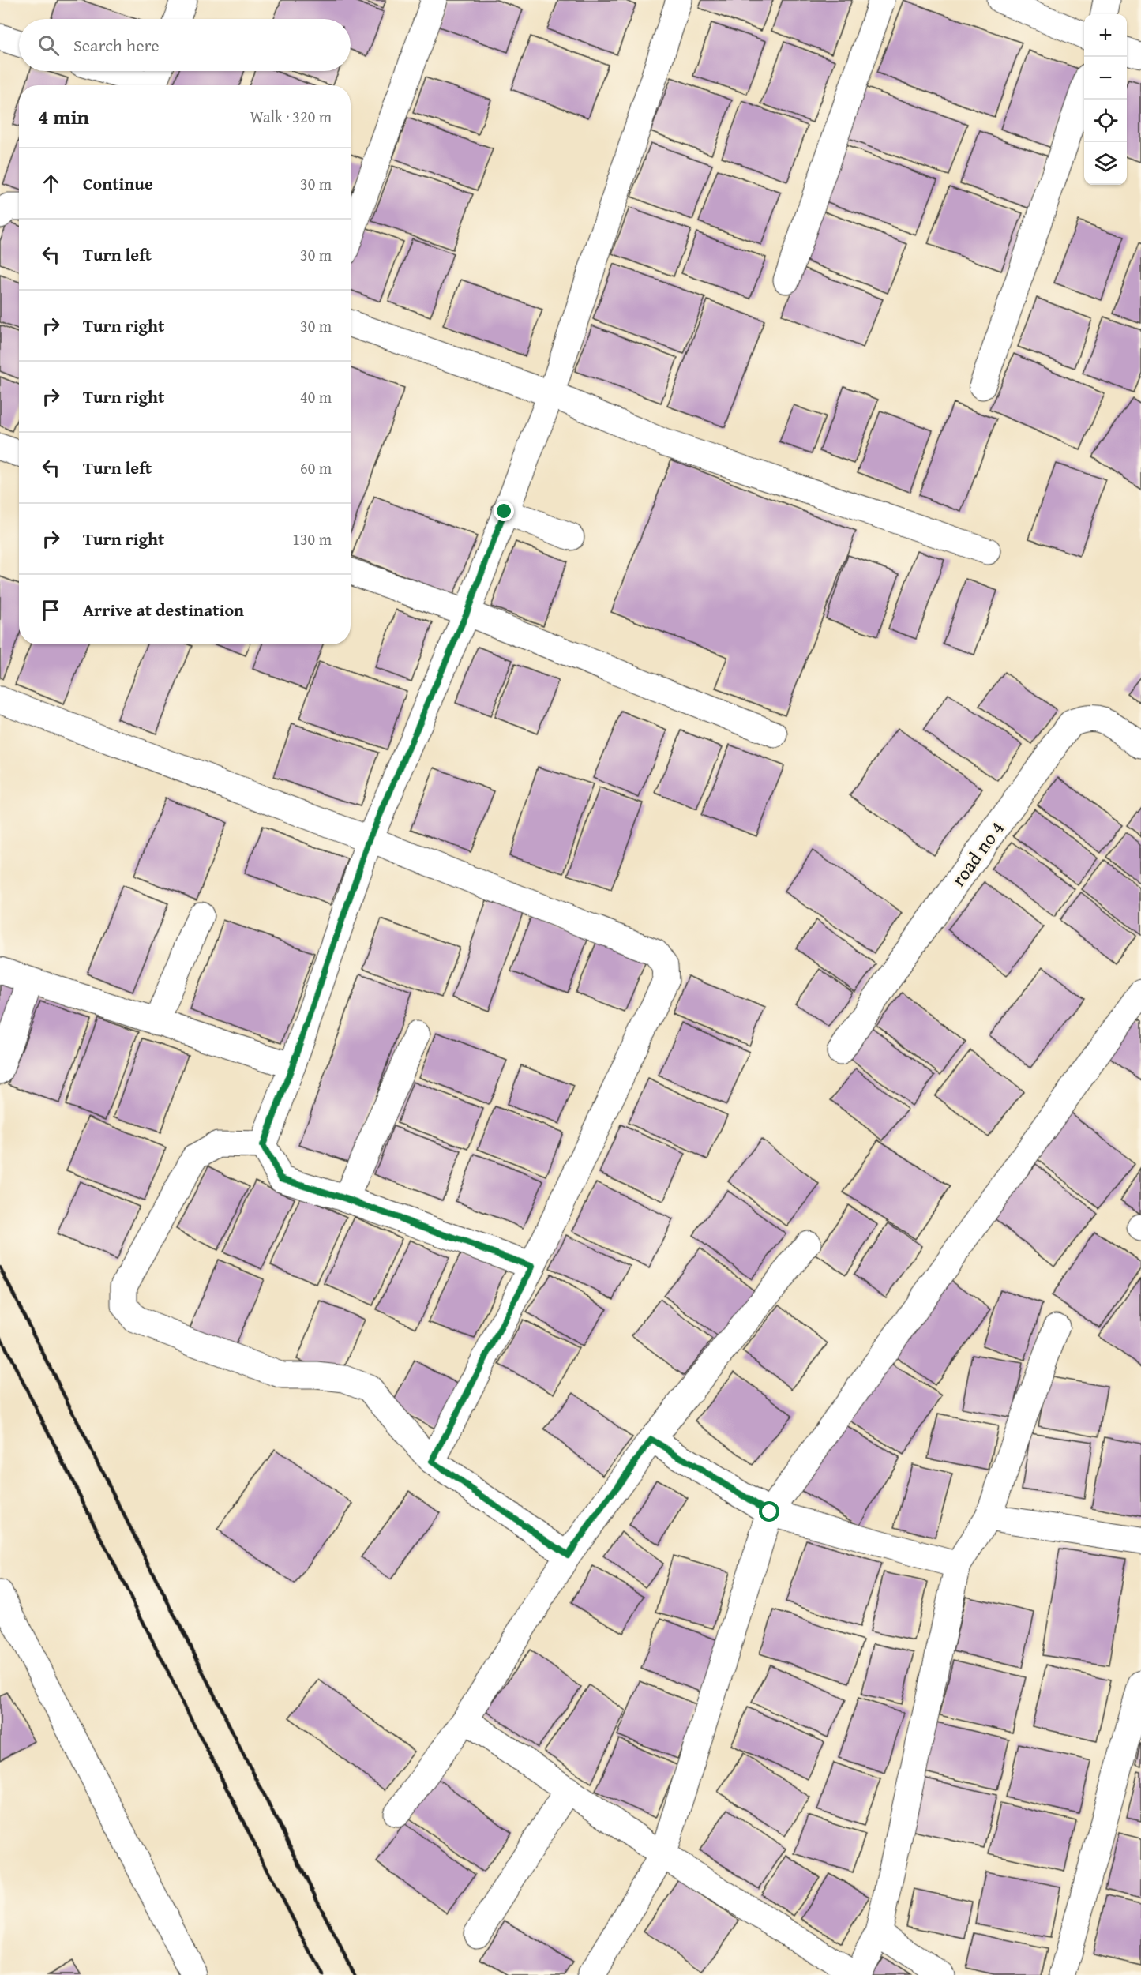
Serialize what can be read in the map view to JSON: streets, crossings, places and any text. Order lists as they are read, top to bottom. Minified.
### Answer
{"streets":{"street":["road no 4"]},"page":{"map_buttons":["+","−"],"search":"Search here","heading":["4 min","Walk · 320 m"],"list":[["Continue","30 m"],["Turn left","30 m"],["Turn right","30 m"],["Turn right","40 m"],["Turn left","60 m"],["Turn right","130 m"],"Arrive at destination"]}}
